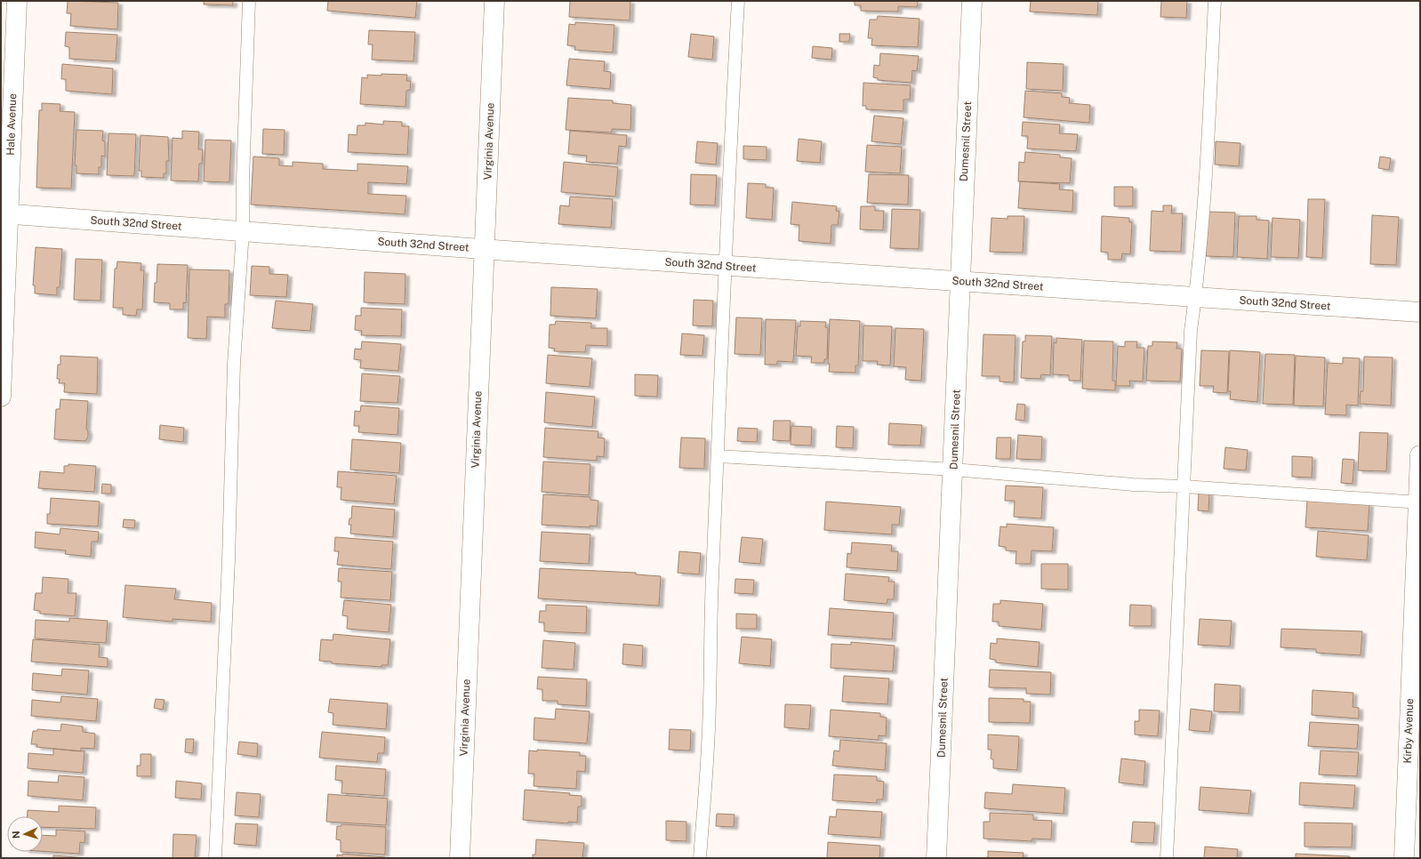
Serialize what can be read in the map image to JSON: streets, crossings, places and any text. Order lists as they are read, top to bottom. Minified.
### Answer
{"streets":{"street":["Hale Avenue","Virginia Avenue","Dumesnil Street","South 32nd Street","Kirby Avenue"]},"crossings":[["Hale Avenue","South 32nd Street"],["Virginia Avenue","South 32nd Street"],["Dumesnil Street","South 32nd Street"]],"north":"left"}
